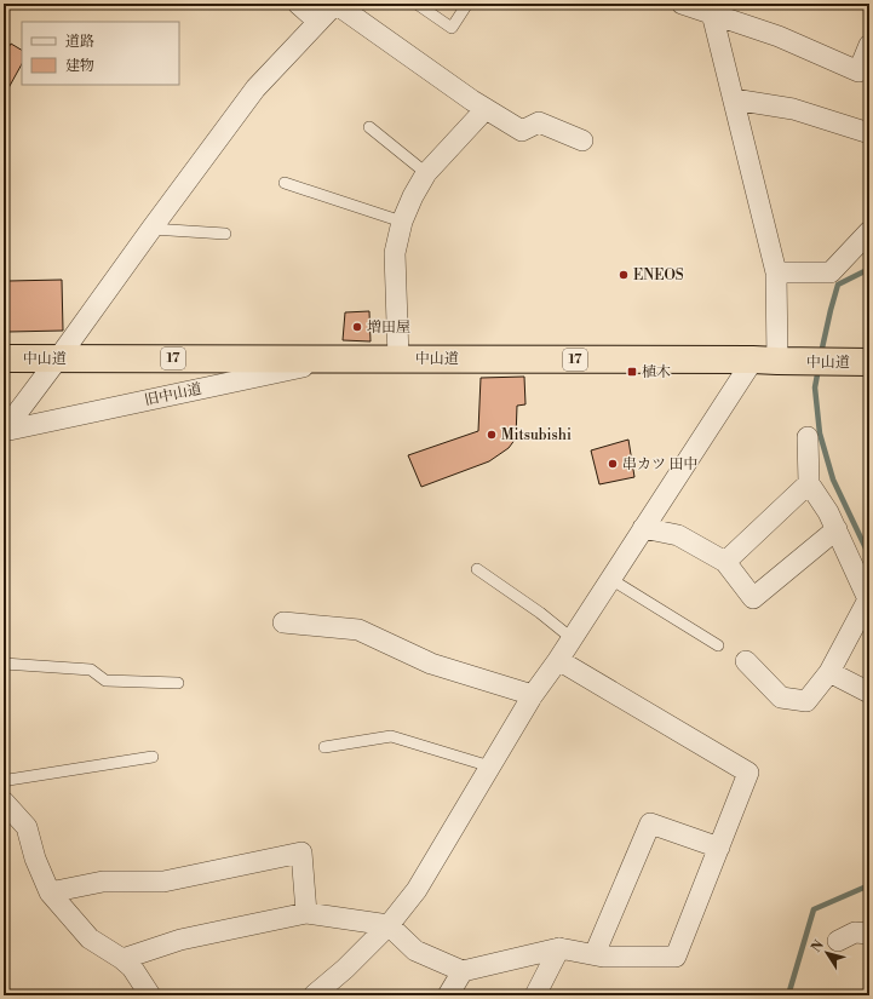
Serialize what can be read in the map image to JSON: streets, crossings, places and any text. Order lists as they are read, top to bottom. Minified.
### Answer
{"streets":{"highway":["中山道","17"],"street":["旧中山道"]},"crossings":[["中山道","旧中山道"]],"places":{"other":["ENEOS","増田屋","Mitsubishi","串カツ 田中"],"transit":["植木"]},"legend":["道路","建物"],"north":"top left"}
